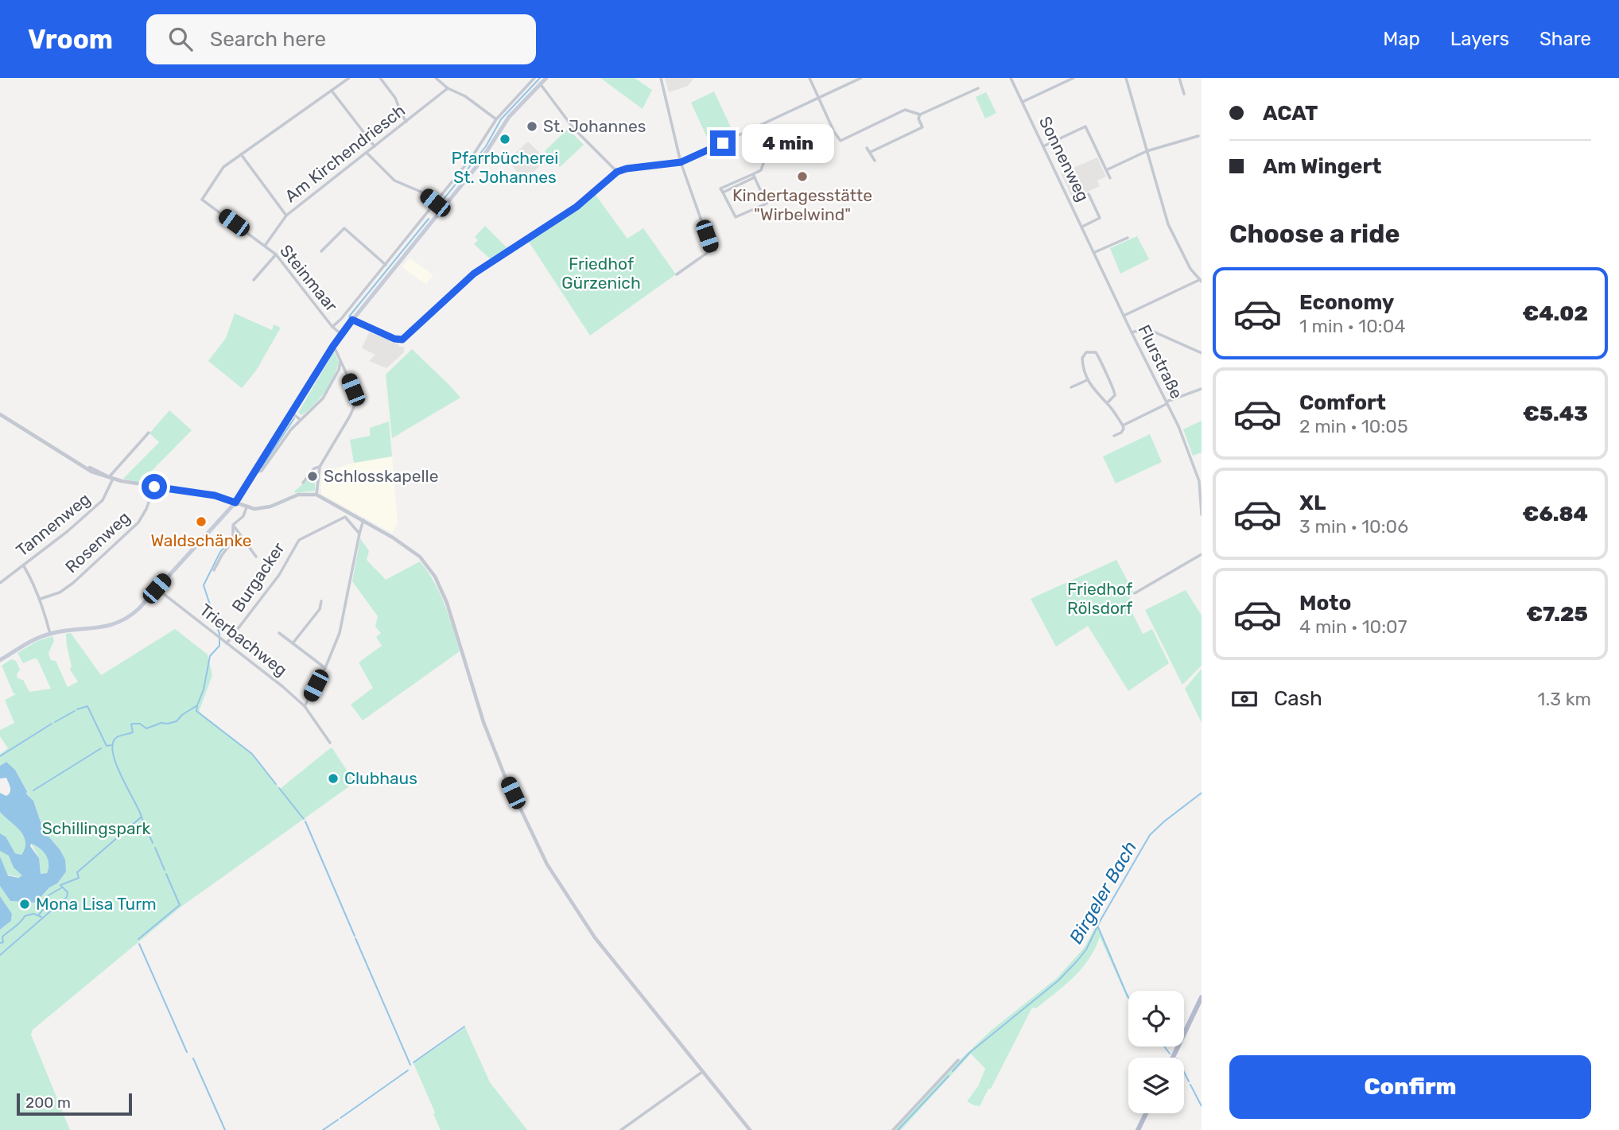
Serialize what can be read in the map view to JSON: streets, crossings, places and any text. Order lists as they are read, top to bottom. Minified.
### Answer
{"streets":{"street":["Am Kirchendriesch","Sonnenweg","Steinmaar","Flurstraße","Tannenweg","Rosenweg","Burgacker","Trierbachweg"]},"crossings":[["Am Kirchendriesch","Steinmaar"],["Sonnenweg","Flurstraße"],["Burgacker","Trierbachweg"]],"water":["Birgeler Bach"],"parks":["Friedhof Gürzenich","Friedhof Rölsdorf","Schillingspark"],"places":["St. Johannes","Pfarrbücherei St. Johannes","Kindertagesstätte \"Wirbelwind\"","Schlosskapelle","Waldschänke","Clubhaus","Mona Lisa Turm"],"scale_bar":"200 m","page":{"header":"Vroom","search":"Search here","nav":["Map","Layers","Share"],"banner":["ACAT","Am Wingert"],"bubble":"4 min","heading":"Choose a ride","list":[{"name":"Economy","note":"1 min · 10:04","value":"€4.02"},{"name":"Comfort","note":"2 min · 10:05","value":"€5.43"},{"name":"XL","note":"3 min · 10:06","value":"€6.84"},{"name":"Moto","note":"4 min · 10:07","value":"€7.25"}],"pay":["Cash","1.3 km"],"buttons":"Confirm","scale":"200 m"}}
